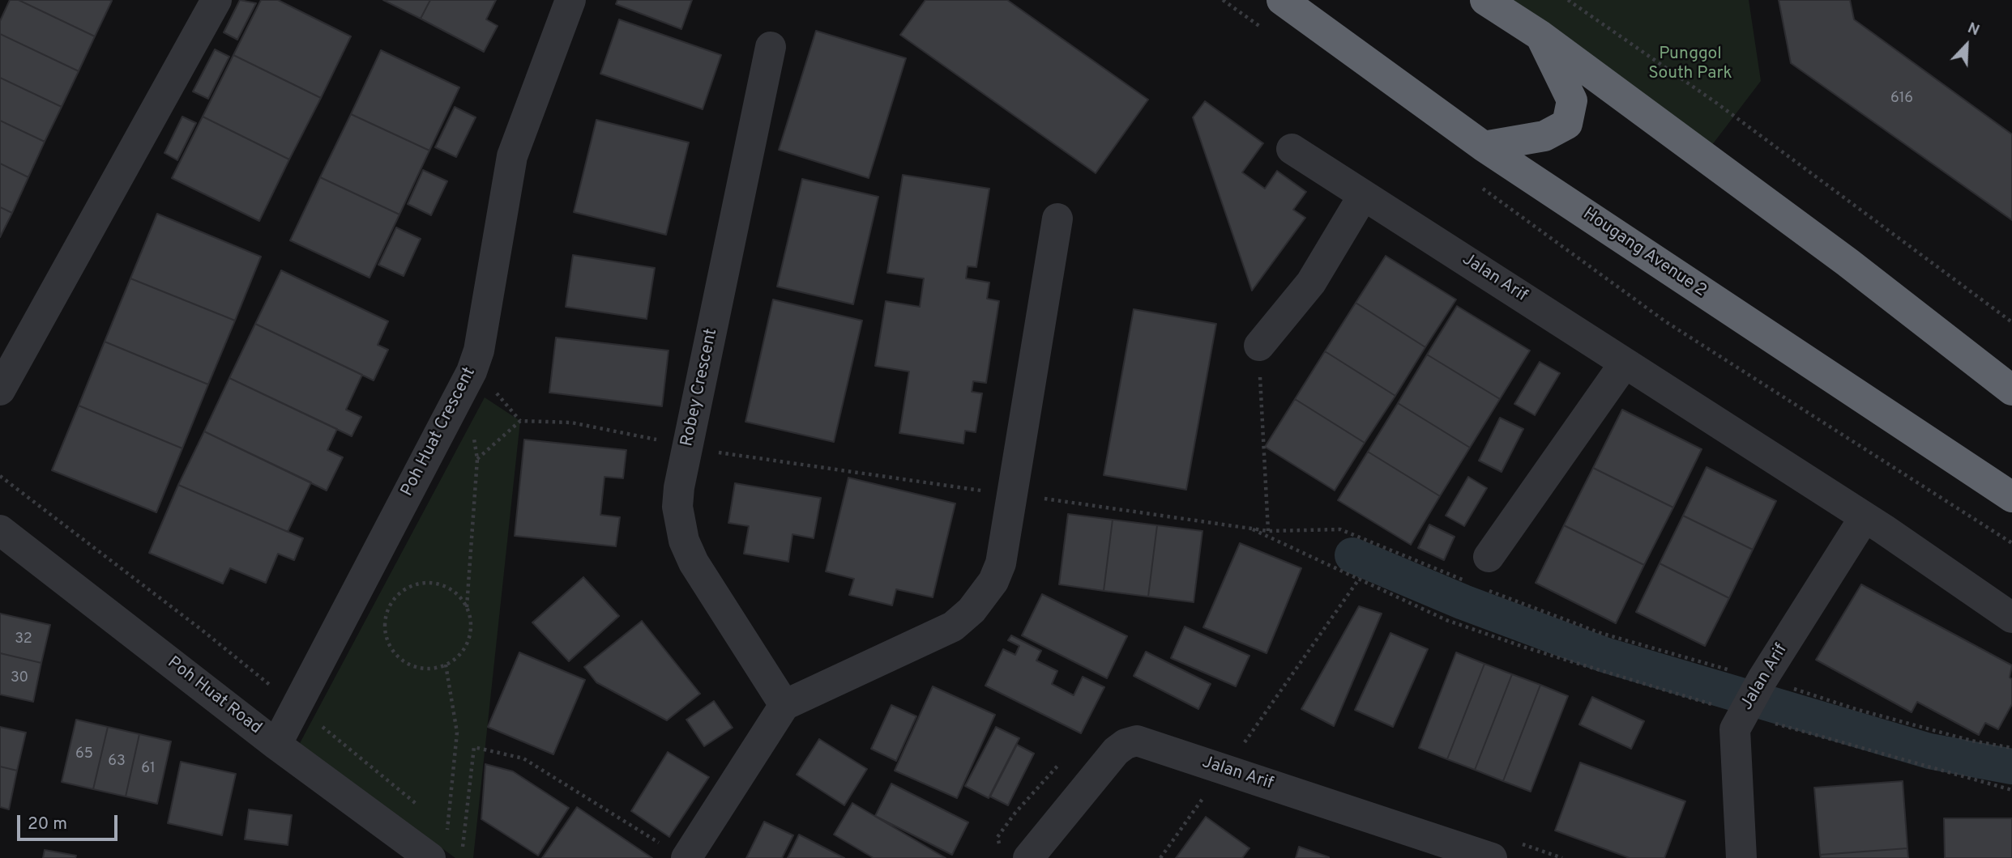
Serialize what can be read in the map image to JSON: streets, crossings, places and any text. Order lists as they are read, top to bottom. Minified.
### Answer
{"streets":{"highway":["Hougang Avenue 2"],"street":["Jalan Arif","Robey Crescent","Poh Huat Crescent","Poh Huat Road"]},"crossings":[["Poh Huat Crescent","Poh Huat Road"]],"parks":["Punggol South Park"],"house_numbers":["616","32","30","65","63","61"],"scale_bar":"20 m","north":"top right"}
